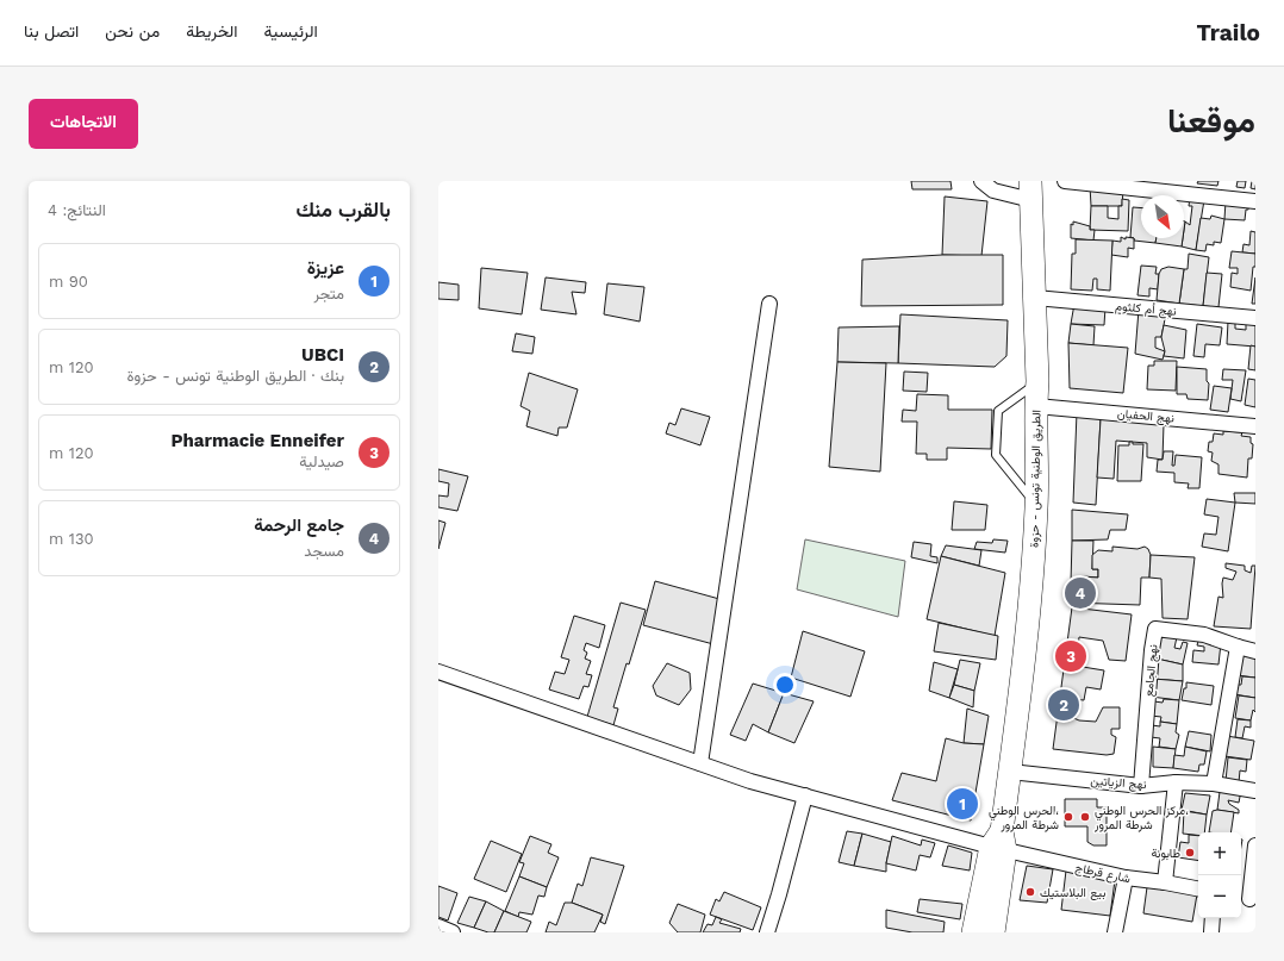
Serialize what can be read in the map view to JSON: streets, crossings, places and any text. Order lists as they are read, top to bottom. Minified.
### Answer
{"streets":{"main road":["الطريق الوطنية تونس - حزوة"],"street":["نهج أم كلثوم","نهج الحفيان","نهج الجامع","نهج الزياتين","شارع قرطاج"]},"crossings":[["نهج أم كلثوم","الطريق الوطنية تونس - حزوة"],["نهج الحفيان","الطريق الوطنية تونس - حزوة"],["الطريق الوطنية تونس - حزوة","نهج الزياتين"],["الطريق الوطنية تونس - حزوة","شارع قرطاج"],["نهج الجامع","نهج الزياتين"]],"places":["الحرس الوطني، شرطة المرور","مركز الحرس الوطني، شرطة المرور","طابونة","بيع البلاستيك"],"north":"bottom right","page":{"header":"Trailo","nav":["الرئيسية","الخريطة","من نحن","اتصل بنا"],"title":"موقعنا","buttons":"الاتجاهات","heading":["بالقرب منك","النتائج: 4"],"list":[{"mark":"1","name":"عزيزة","note":"متجر","value":"90 m"},{"mark":"2","name":"UBCI","note":"بنك · الطريق الوطنية تونس - حزوة","value":"120 m"},{"mark":"3","name":"Pharmacie Enneifer","note":"صيدلية","value":"120 m"},{"mark":"4","name":"جامع الرحمة","note":"مسجد","value":"130 m"}],"pins":["4","3","2","1"],"map_buttons":["+","−"]}}
